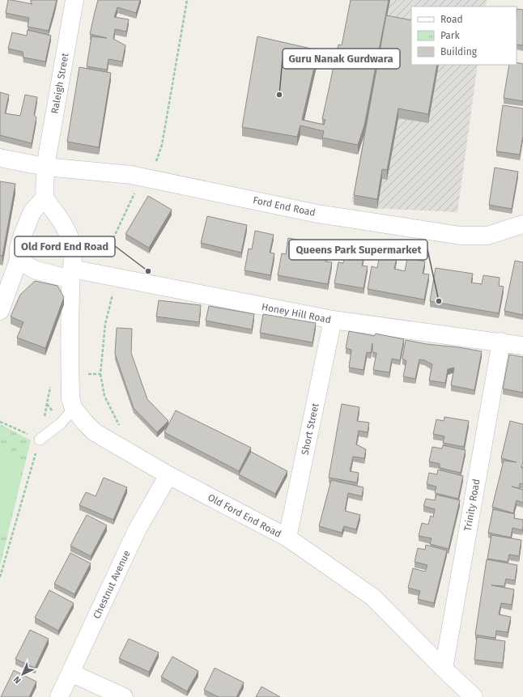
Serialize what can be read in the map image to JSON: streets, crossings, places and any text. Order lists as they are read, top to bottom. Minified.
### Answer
{"streets":{"street":["Raleigh Street","Ford End Road","Honey Hill Road","Short Street","Trinity Road","Old Ford End Road","Chestnut Avenue"]},"crossings":[["Raleigh Street","Ford End Road"],["Honey Hill Road","Short Street"],["Honey Hill Road","Trinity Road"],["Honey Hill Road","Old Ford End Road"],["Short Street","Old Ford End Road"],["Trinity Road","Old Ford End Road"],["Old Ford End Road","Chestnut Avenue"]],"places":["Guru Nanak Gurdwara","Old Ford End Road","Queens Park Supermarket"],"legend":["Road","Park","Building"],"north":"bottom left"}
